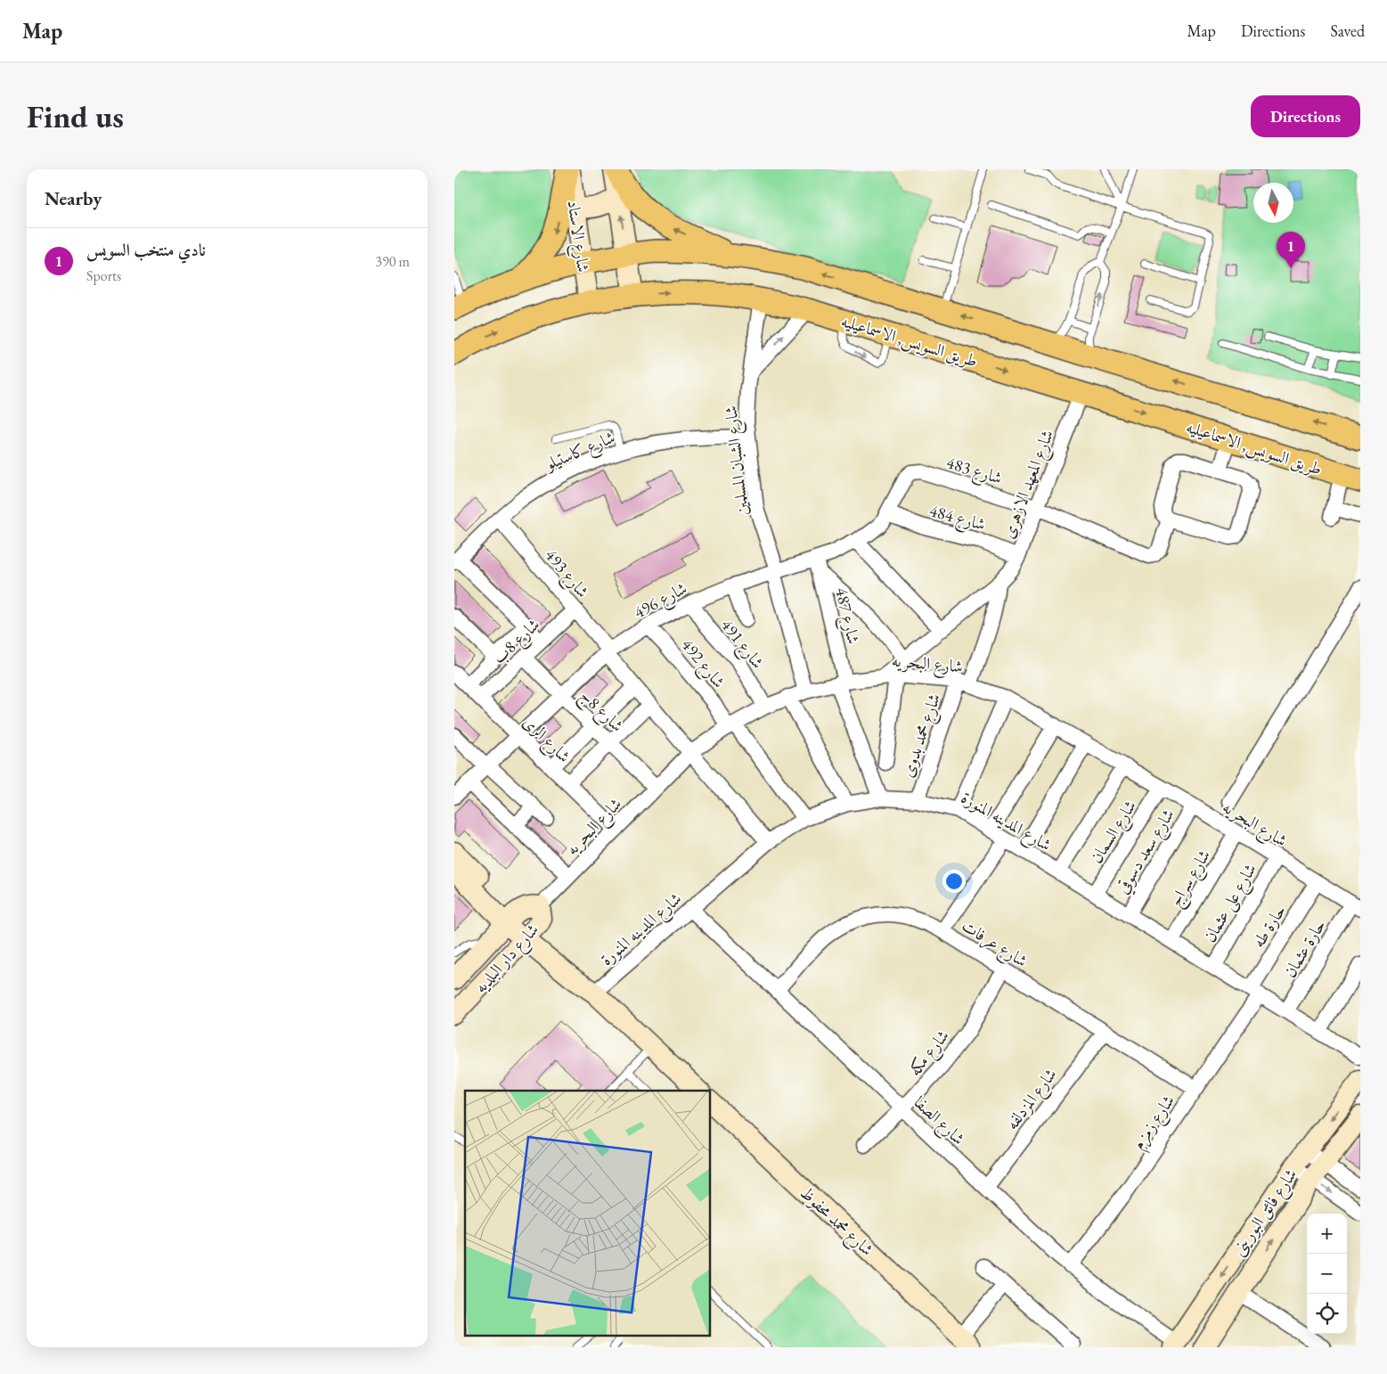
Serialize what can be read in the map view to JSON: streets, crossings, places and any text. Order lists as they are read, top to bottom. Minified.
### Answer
{"streets":{"main road":["طريق السويس, الاسماعيليه"],"street":["شارع الاستاد","شارع كاستيلو","شارع الشبان المسلمين","شارع 483","شارع المعهد الازهرى","شارع 484","شارع 493","شارع 496","شارع 487","شارع 8ب","شارع 491","شارع 492","شارع البحريه","شارع 8ج","شارع محمد بدوى","شارع الرى","شارع المدينه المنورة","شارع السمان","شارع سعد دسوقي","شارع سراج","شارع على عثمان","حارة طه","شارع عرفات","حارة عثمان","شارع دار البلديه","شارع مكه","شارع المزدلفه","شارع الصفا","شارع زمزم","شارع فائق البورينى","شارع محمد محفوظ"]},"crossings":[["شارع الاستاد","طريق السويس, الاسماعيليه"],["طريق السويس, الاسماعيليه","شارع الشبان المسلمين"],["طريق السويس, الاسماعيليه","شارع المعهد الازهرى"],["شارع كاستيلو","شارع الشبان المسلمين"],["شارع كاستيلو","شارع 493"],["شارع الشبان المسلمين","شارع 496"],["شارع الشبان المسلمين","شارع البحريه"],["شارع 483","شارع المعهد الازهرى"],["شارع 483","شارع 496"],["شارع المعهد الازهرى","شارع 484"],["شارع المعهد الازهرى","شارع البحريه"],["شارع 484","شارع 496"],["شارع 493","شارع 496"],["شارع 493","شارع 8ب"],["شارع 493","شارع البحريه"],["شارع 493","شارع المدينه المنورة"],["شارع 496","شارع 487"],["شارع 496","شارع 491"],["شارع 496","شارع 492"],["شارع 496","شارع 8ج"],["شارع 496","شارع الرى"],["شارع 487","شارع البحريه"],["شارع 487","شارع المدينه المنورة"],["شارع 8ب","شارع 8ج"],["شارع 8ب","شارع الرى"],["شارع 491","شارع البحريه"],["شارع 492","شارع البحريه"],["شارع 492","شارع المدينه المنورة"],["شارع البحريه","شارع 8ج"],["شارع البحريه","شارع محمد بدوى"],["شارع البحريه","شارع الرى"],["شارع البحريه","شارع السمان"],["شارع البحريه","شارع سعد دسوقي"],["شارع البحريه","شارع سراج"],["شارع البحريه","شارع على عثمان"],["شارع البحريه","حارة طه"],["شارع البحريه","حارة عثمان"],["شارع البحريه","شارع دار البلديه"],["شارع محمد بدوى","شارع المدينه المنورة"],["شارع المدينه المنورة","شارع السمان"],["شارع المدينه المنورة","شارع سعد دسوقي"],["شارع المدينه المنورة","شارع سراج"],["شارع المدينه المنورة","شارع على عثمان"],["شارع المدينه المنورة","حارة طه"],["شارع المدينه المنورة","حارة عثمان"],["شارع المدينه المنورة","شارع الصفا"],["شارع المدينه المنورة","شارع زمزم"],["حارة طه","شارع زمزم"],["شارع عرفات","شارع مكه"],["شارع عرفات","شارع المزدلفه"],["شارع عرفات","شارع الصفا"],["شارع عرفات","شارع زمزم"],["شارع مكه","شارع الصفا"],["شارع المزدلفه","شارع الصفا"],["شارع الصفا","شارع زمزم"],["شارع الصفا","شارع فائق البورينى"]],"north":"bottom","page":{"header":"Map","nav":["Map","Directions","Saved"],"buttons":"Directions","title":"Find us","heading":"Nearby","list":[{"mark":"1","name":"نادي منتخب السويس","note":"Sports","value":"390 m"}],"pins":"1","map_buttons":["+","−"]}}
